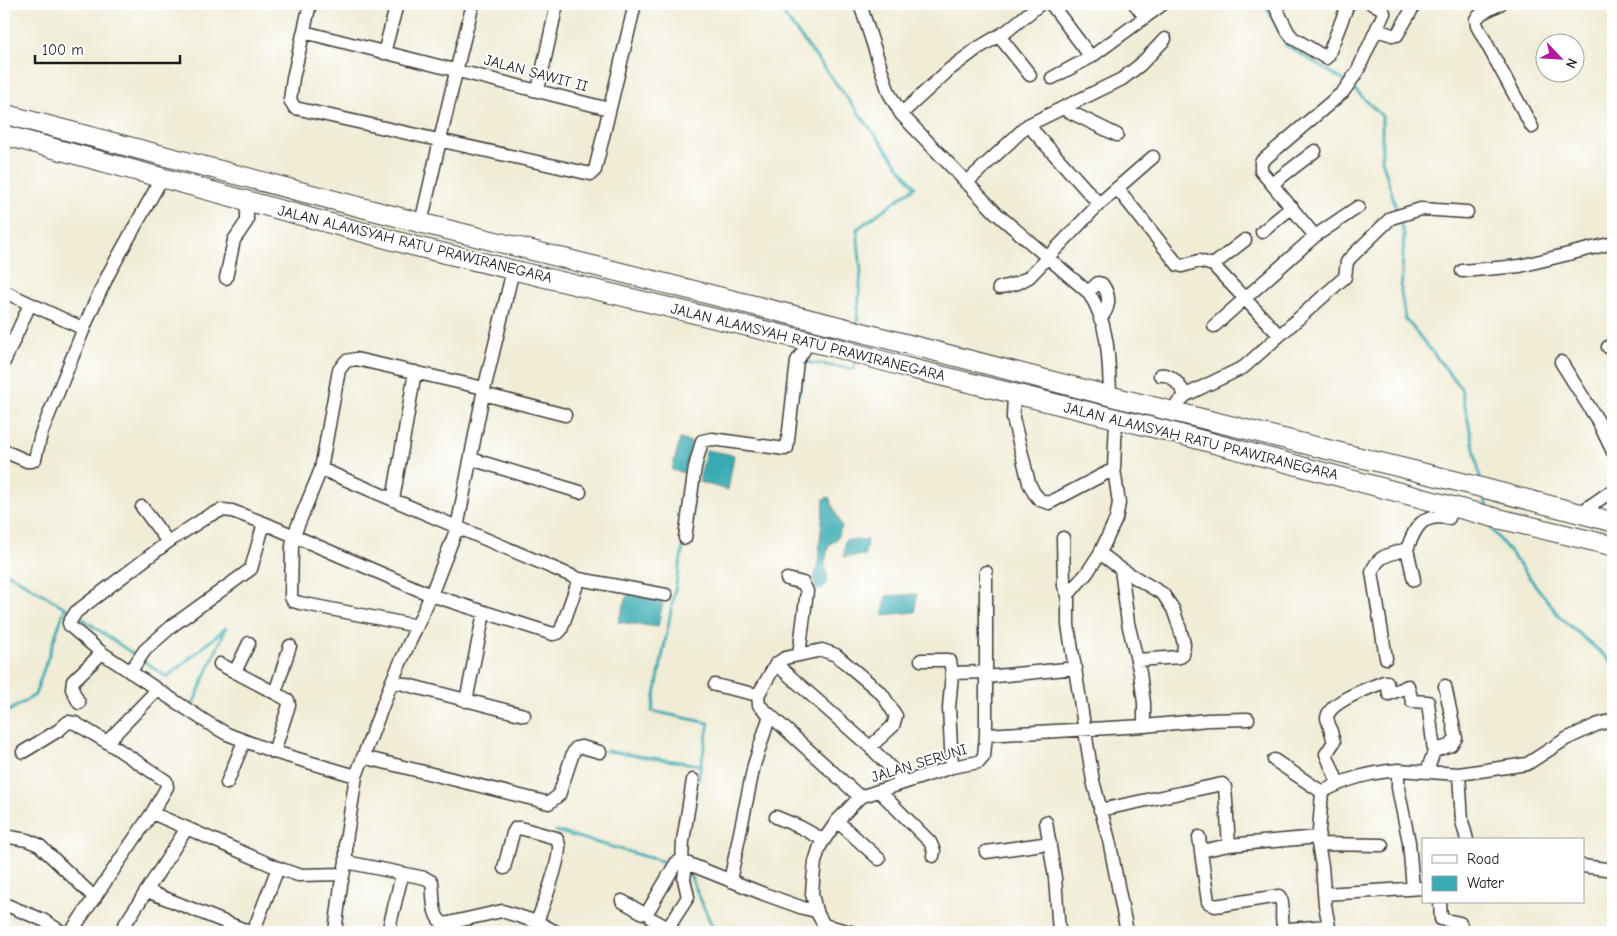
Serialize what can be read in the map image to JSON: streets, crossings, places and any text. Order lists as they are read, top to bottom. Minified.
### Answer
{"streets":{"highway":["JALAN ALAMSYAH RATU PRAWIRANEGARA"],"street":["JALAN SAWIT II","JALAN SERUNI"]},"legend":["Road","Water"],"scale_bar":"100 m","north":"bottom right"}
